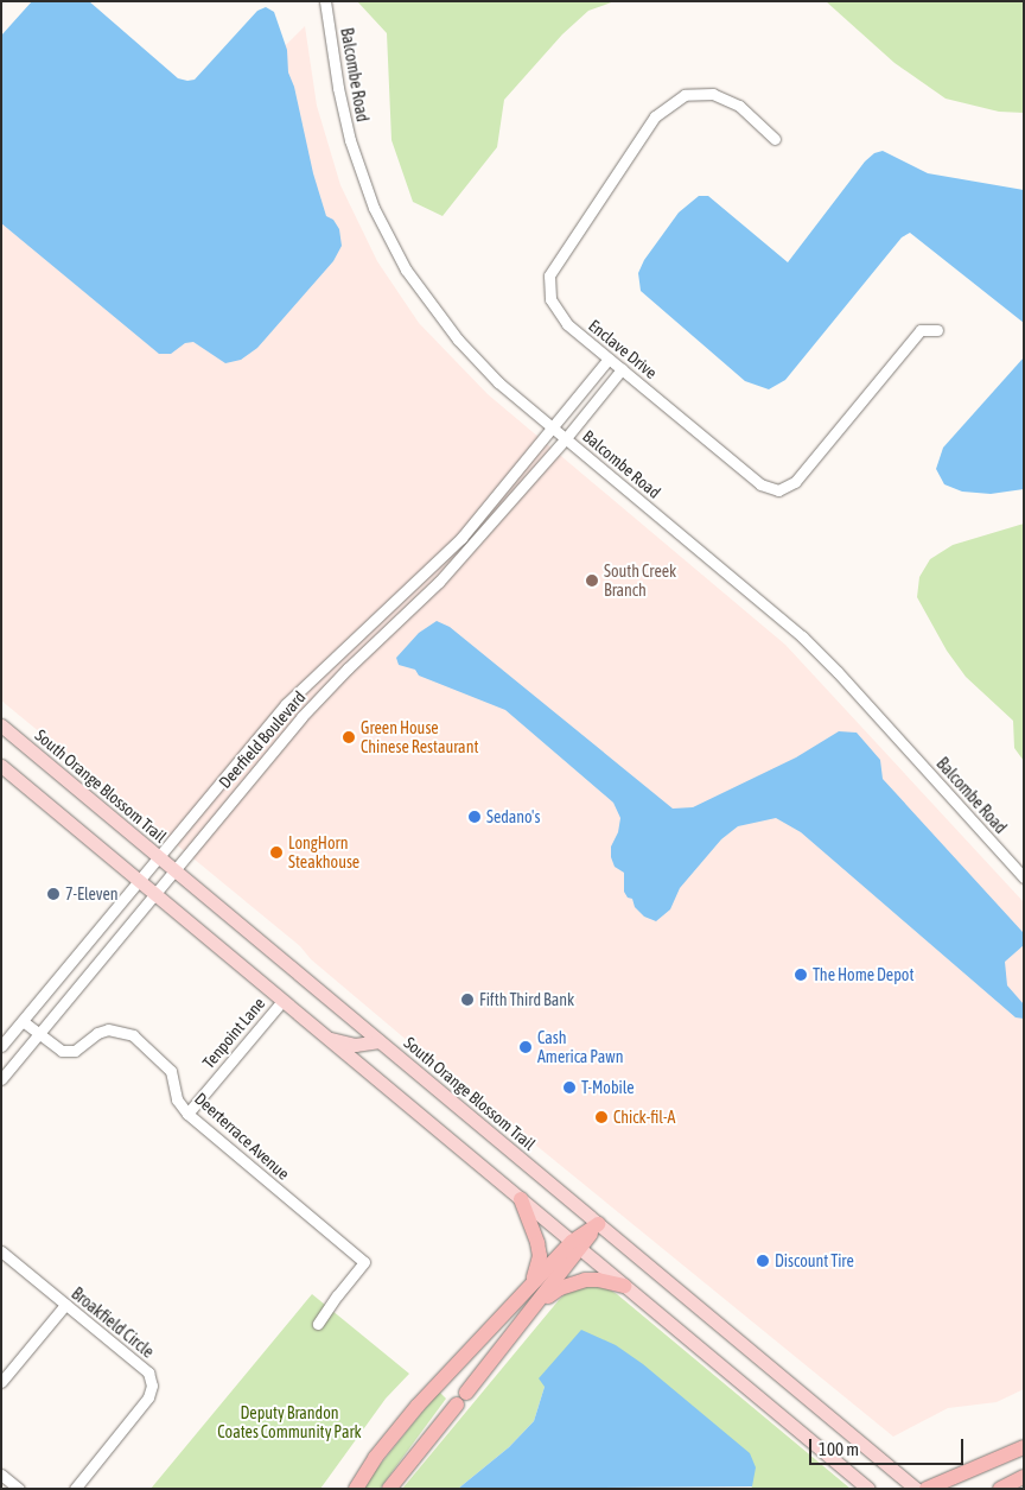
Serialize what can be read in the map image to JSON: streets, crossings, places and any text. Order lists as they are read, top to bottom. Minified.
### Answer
{"streets":{"main road":["South Orange Blossom Trail"],"street":["Balcombe Road","Enclave Drive","Deerfield Boulevard","Tenpoint Lane","Deerterrace Avenue","Broakfield Circle"]},"crossings":[["Balcombe Road","Deerfield Boulevard"],["Enclave Drive","Deerfield Boulevard"],["Deerfield Boulevard","South Orange Blossom Trail"],["Deerfield Boulevard","Deerterrace Avenue"],["Tenpoint Lane","Deerterrace Avenue"]],"parks":["Deputy Brandon Coates Community Park"],"places":["South Creek Branch","Green House Chinese Restaurant","Sedano's","LongHorn Steakhouse","7-Eleven","The Home Depot","Fifth Third Bank","Cash America Pawn","T-Mobile","Chick-fil-A","Discount Tire"],"scale_bar":"100 m"}
